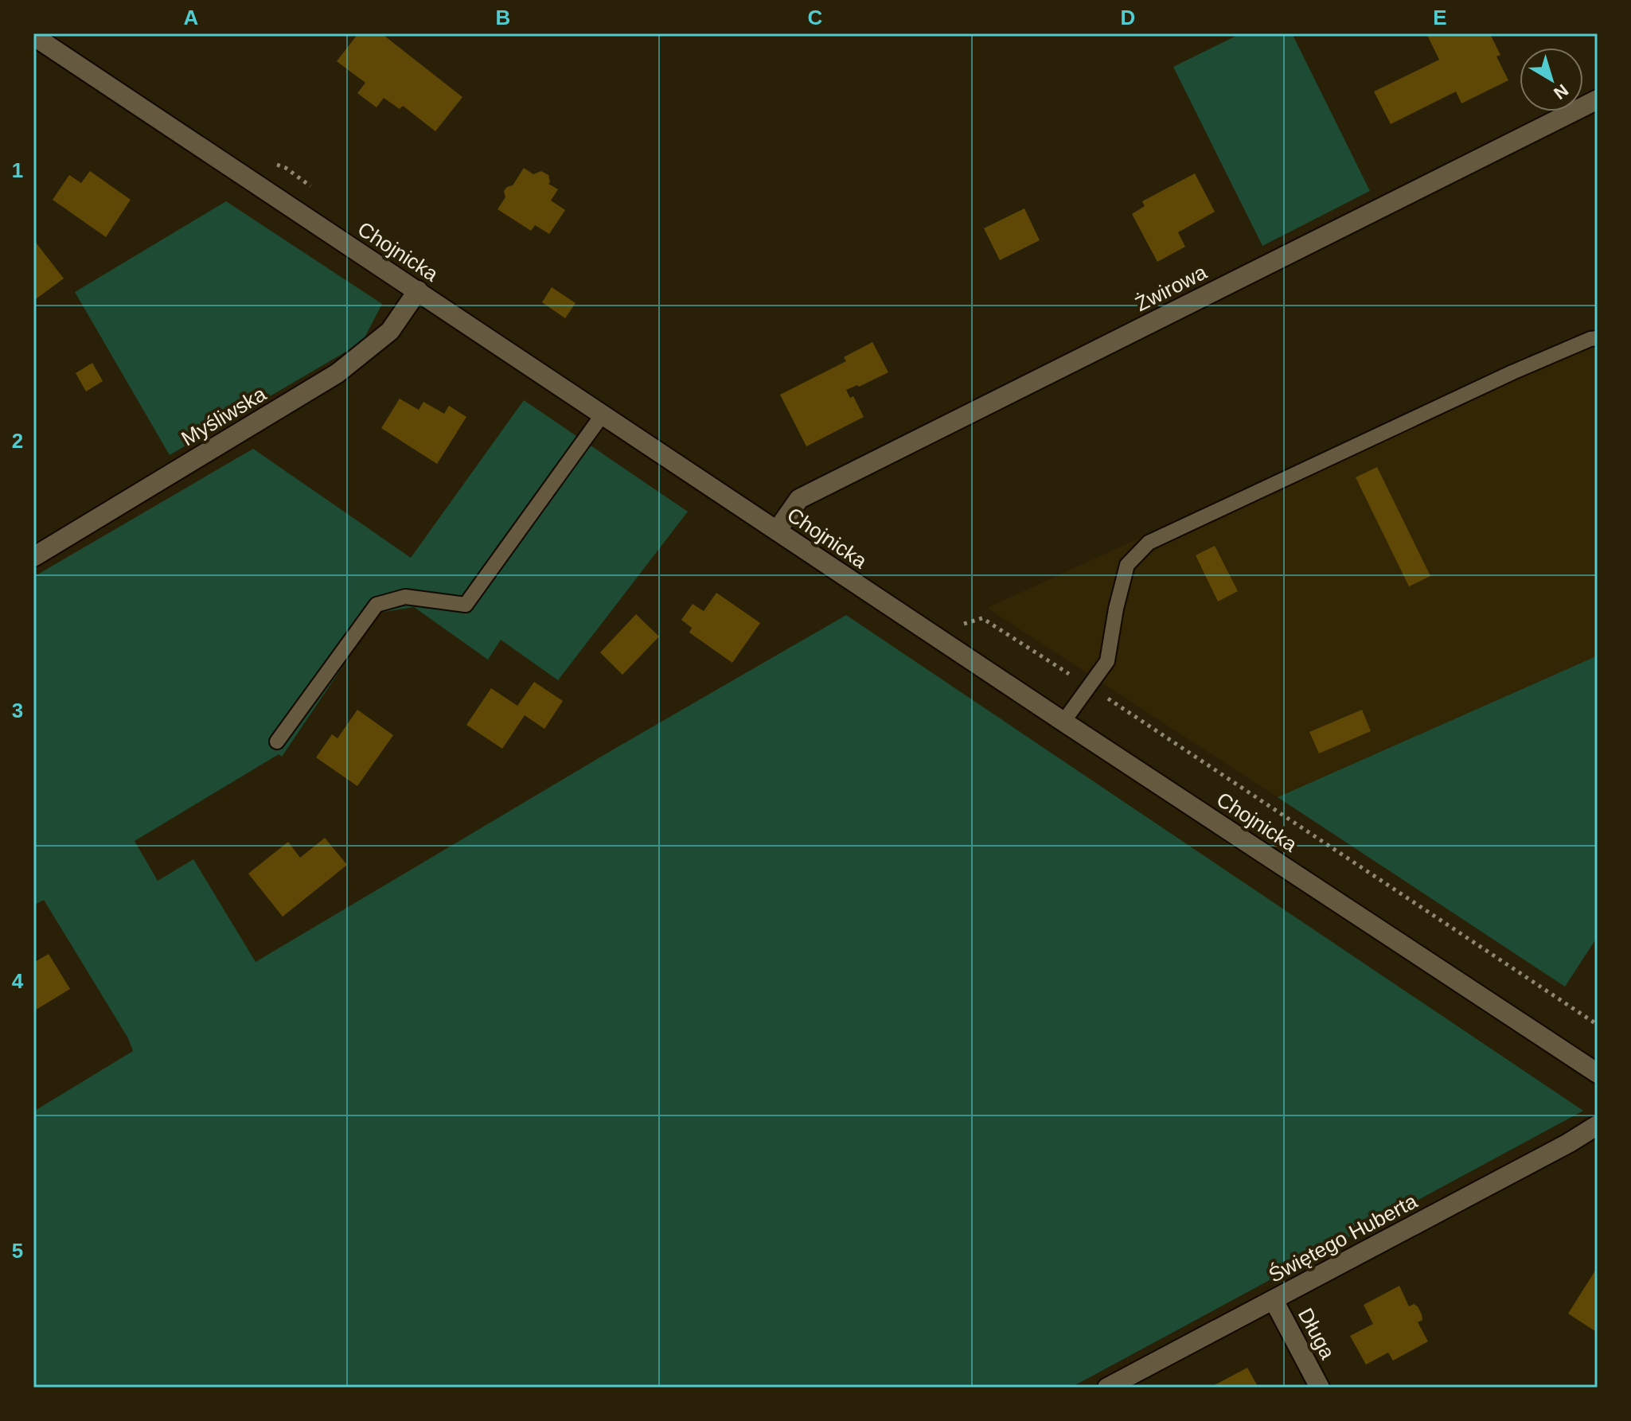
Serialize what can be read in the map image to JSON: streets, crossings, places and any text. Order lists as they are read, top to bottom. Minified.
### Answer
{"streets":{"street":["Chojnicka","Żwirowa","Myśliwska","Świętego Huberta","Długa"]},"crossings":[["Chojnicka","Żwirowa"],["Chojnicka","Myśliwska"],["Świętego Huberta","Długa"]],"north":"bottom right","grid":{"columns":["A","B","C","D","E"],"rows":["1","2","3","4","5"]}}
